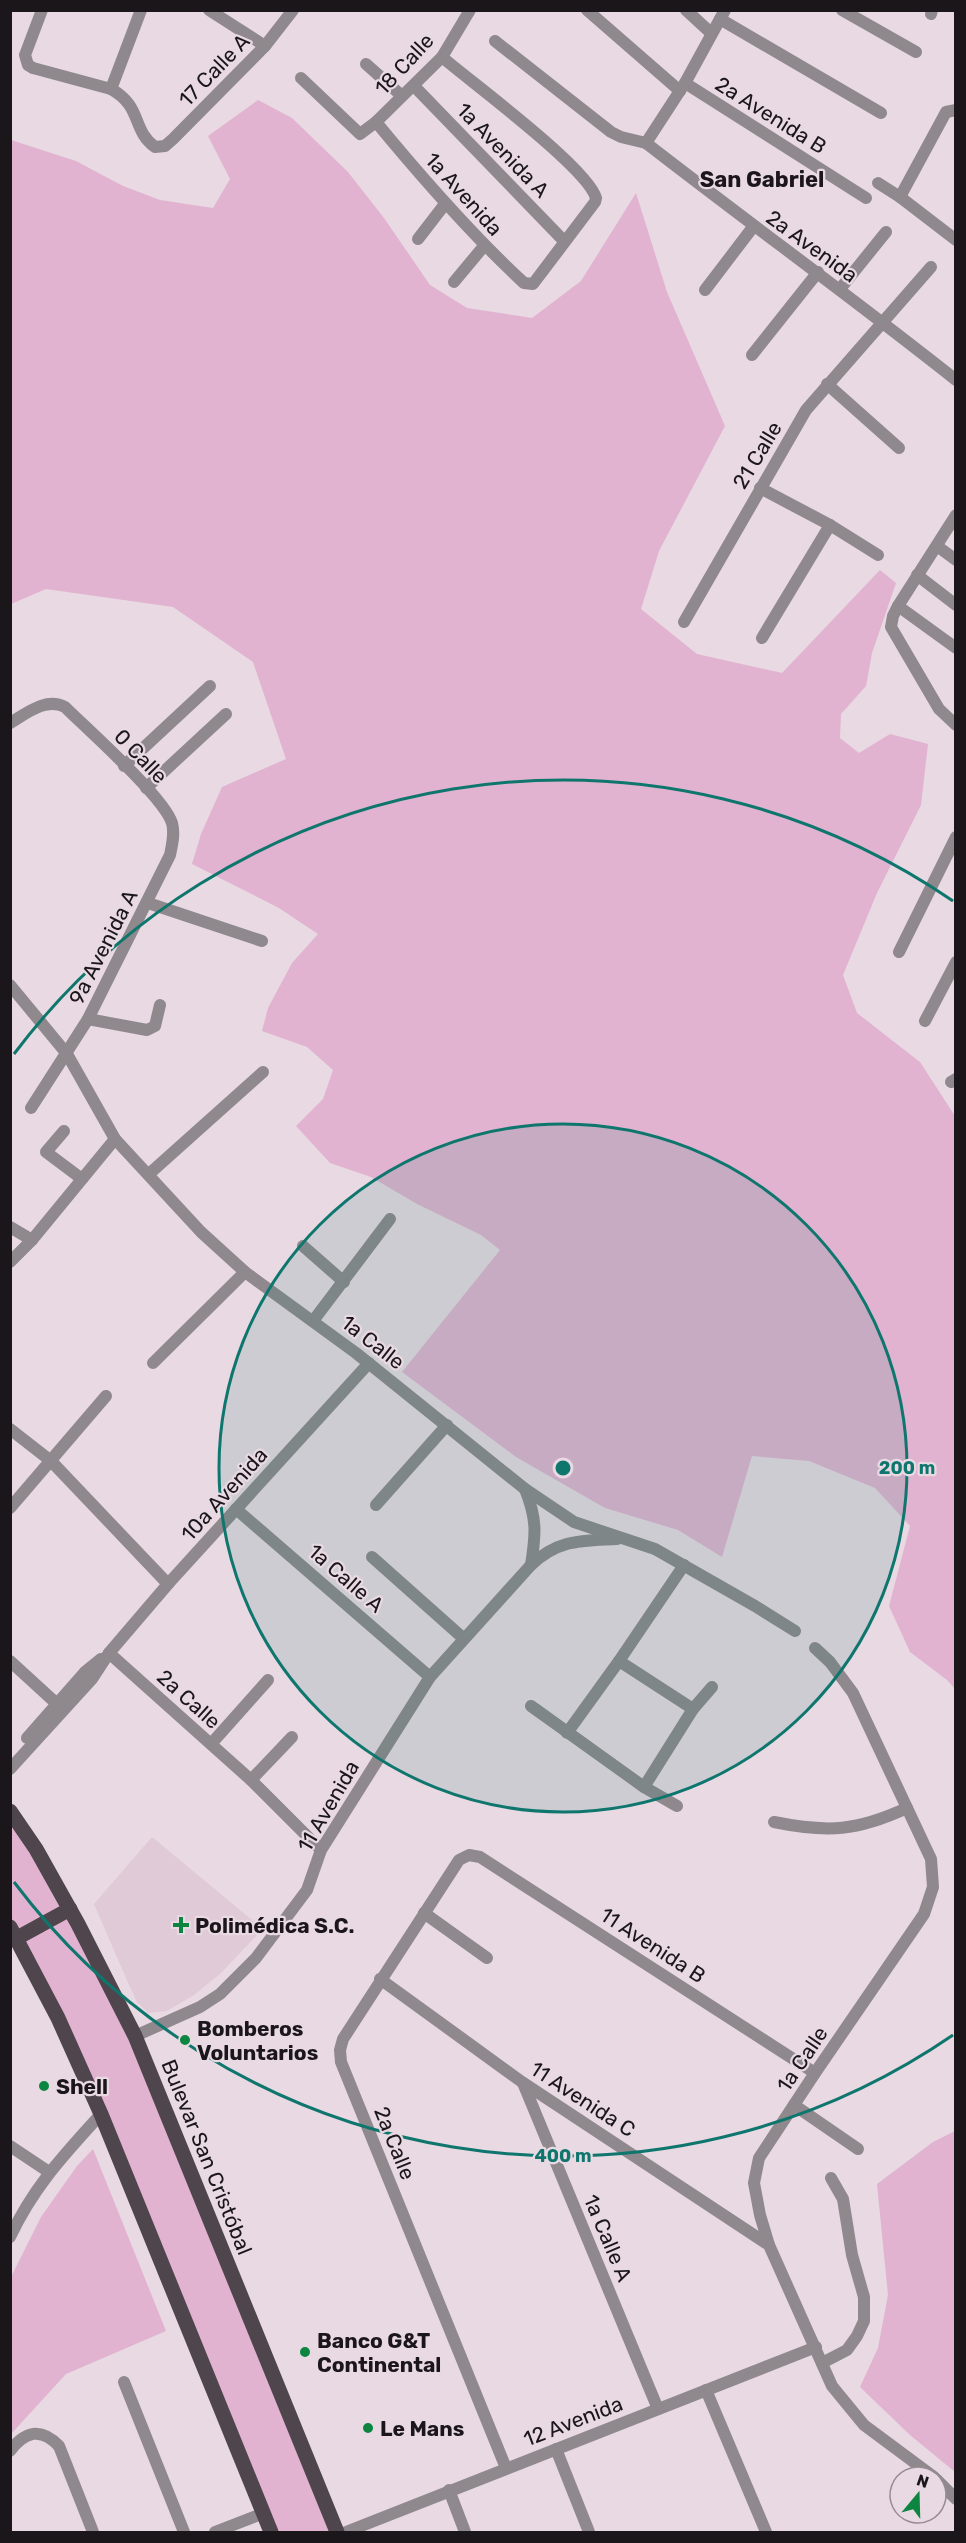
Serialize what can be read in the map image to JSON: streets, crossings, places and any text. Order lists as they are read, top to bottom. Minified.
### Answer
{"streets":{"main road":["Bulevar San Cristóbal"],"street":["18 Calle","17 Calle A","2a Avenida B","1a Avenida A","1a Avenida","2a Avenida","21 Calle","0 Calle","9a Avenida A","1a Calle","10a Avenida","1a Calle A","2a Calle","11 Avenida","11 Avenida B","11 Avenida C","12 Avenida"]},"crossings":[["18 Calle","1a Avenida A"],["18 Calle","1a Avenida"],["1a Avenida A","1a Avenida"],["2a Avenida","21 Calle"],["0 Calle","9a Avenida A"],["9a Avenida A","1a Calle"],["1a Calle","10a Avenida"],["1a Calle","11 Avenida"],["1a Calle","11 Avenida B"],["1a Calle","11 Avenida C"],["1a Calle","12 Avenida"],["10a Avenida","1a Calle A"],["10a Avenida","2a Calle"],["1a Calle A","11 Avenida"],["1a Calle A","11 Avenida C"],["1a Calle A","12 Avenida"],["2a Calle","11 Avenida"],["2a Calle","11 Avenida B"],["2a Calle","11 Avenida C"],["2a Calle","12 Avenida"],["11 Avenida","Bulevar San Cristóbal"]],"districts":["San Gabriel"],"places":{"health":["Polimédica S.C."],"other":["Bomberos Voluntarios","Shell","Banco G&T Continental","Le Mans"]},"north":"top","rings":["200 m","400 m"]}
